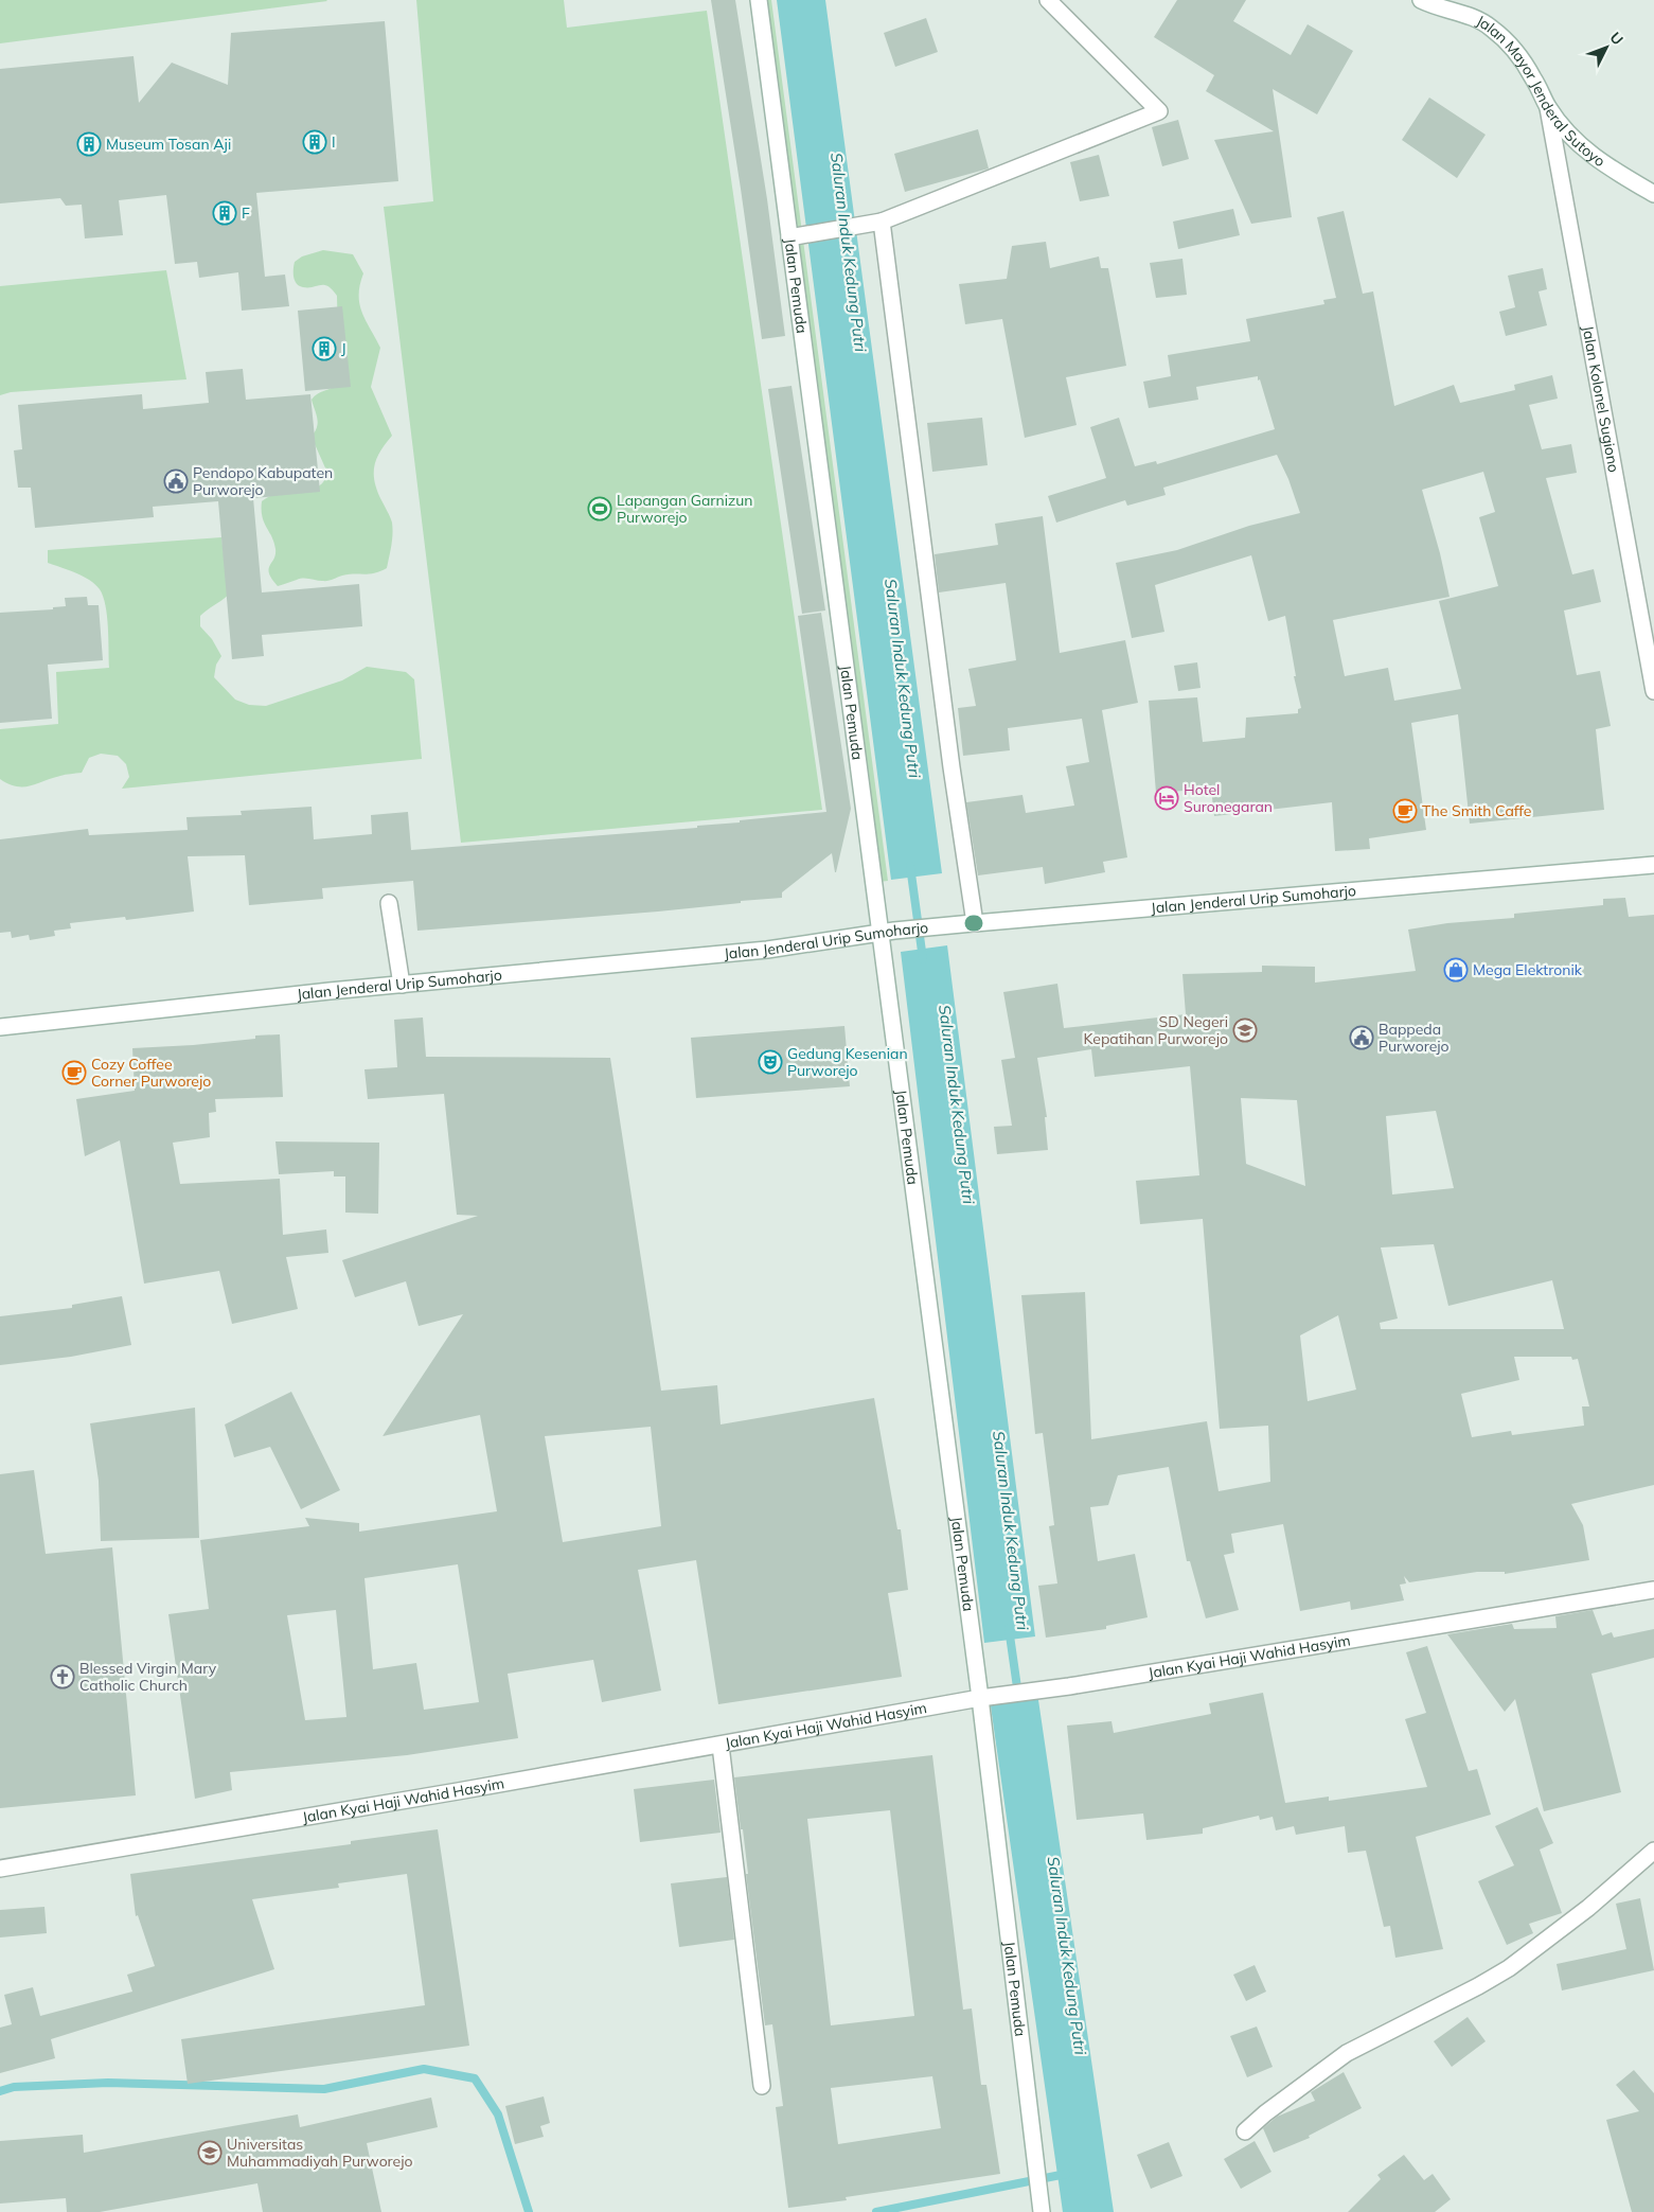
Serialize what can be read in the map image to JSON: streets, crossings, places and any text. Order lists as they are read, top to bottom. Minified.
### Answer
{"streets":{"street":["Jalan Mayor Jenderal Sutoyo","Jalan Pemuda","Jalan Kolonel Sugiono","Jalan Jenderal Urip Sumoharjo","Jalan Kyai Haji Wahid Hasyim"]},"crossings":[["Jalan Mayor Jenderal Sutoyo","Jalan Kolonel Sugiono"],["Jalan Pemuda","Jalan Jenderal Urip Sumoharjo"],["Jalan Pemuda","Jalan Kyai Haji Wahid Hasyim"]],"water":["Saluran Induk Kedung Putri"],"places":{"building":["I","Museum Tosan Aji","F","J"],"public building":["Pendopo Kabupaten Purworejo","Bappeda Purworejo"],"sports":["Lapangan Garnizun Purworejo"],"hotel":["Hotel Suronegaran"],"cafe":["The Smith Caffe","Cozy Coffee Corner Purworejo"],"shop":["Mega Elektronik"],"school or university":["SD Negeri Kepatihan Purworejo","Universitas Muhammadiyah Purworejo"],"theatre":["Gedung Kesenian Purworejo"],"church":["Blessed Virgin Mary Catholic Church"]},"north":"top right"}
